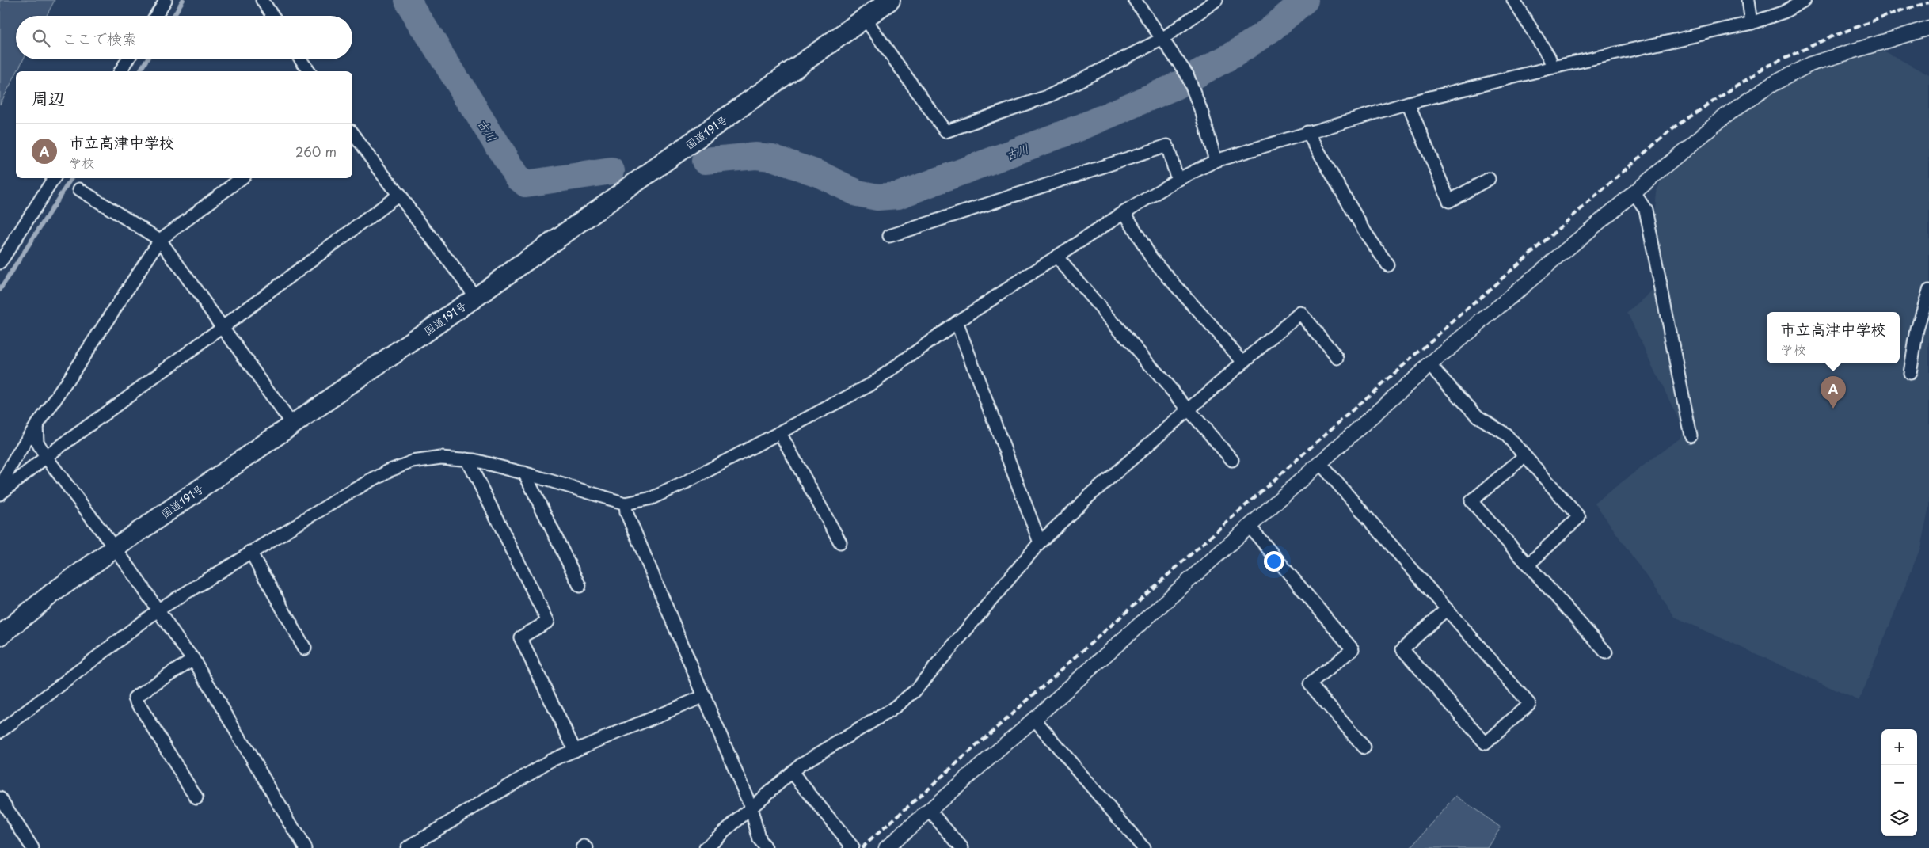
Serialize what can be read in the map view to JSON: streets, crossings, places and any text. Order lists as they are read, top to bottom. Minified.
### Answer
{"streets":{"highway":["国道191号"]},"water":["古川"],"page":{"search":"ここで検索","heading":"周辺","list":[{"mark":"A","name":"市立高津中学校","note":"学校","value":"260 m"}],"popup":["市立高津中学校","学校"],"pins":"A","map_buttons":["+","−"]}}
